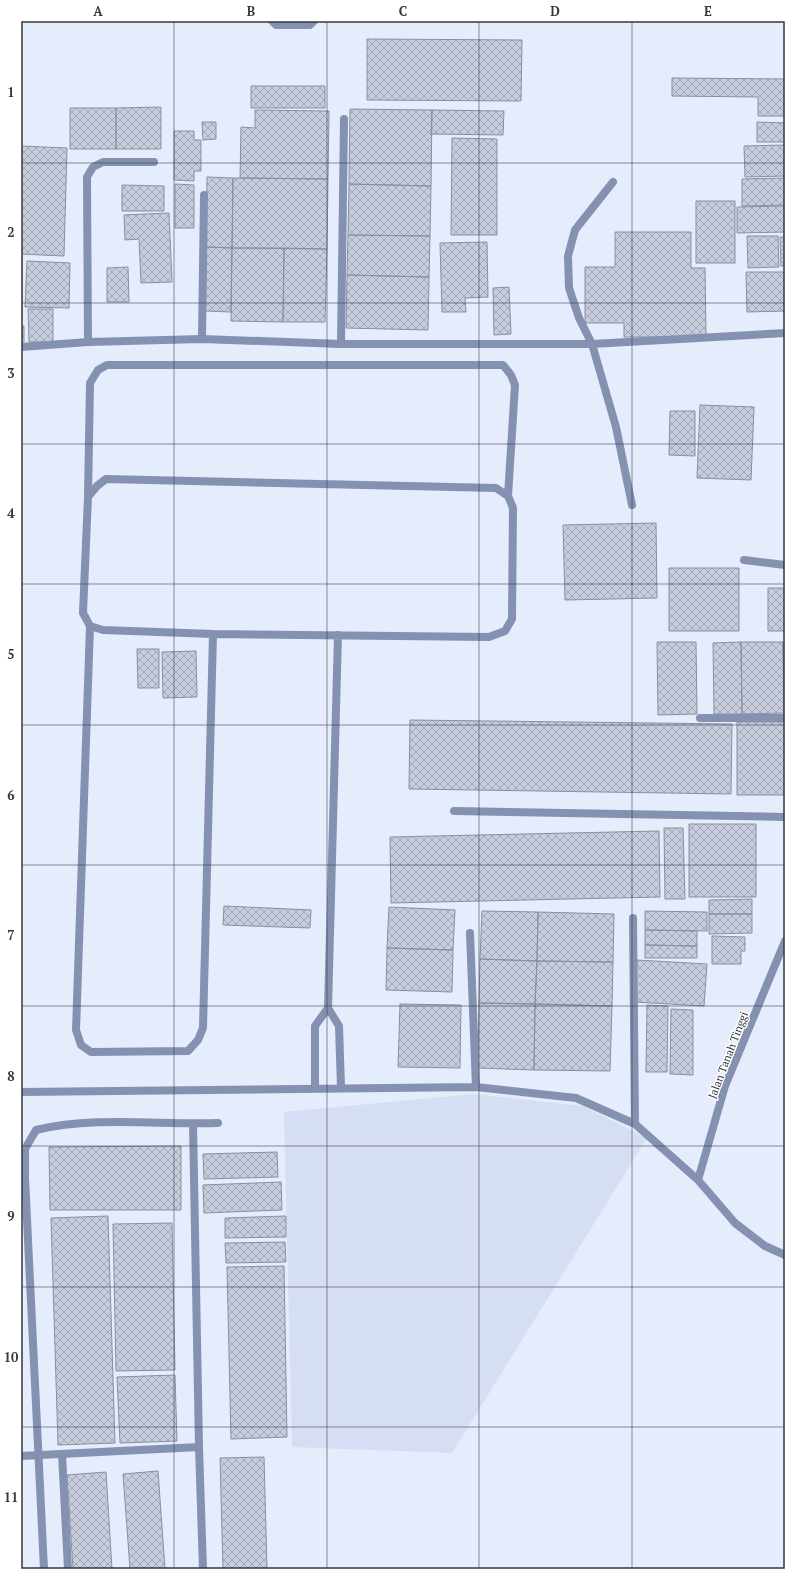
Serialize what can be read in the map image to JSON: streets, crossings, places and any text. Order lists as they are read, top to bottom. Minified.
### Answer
{"streets":{"street":["Jalan Tanah Tinggi"]},"grid":{"columns":["A","B","C","D","E"],"rows":["1","2","3","4","5","6","7","8","9","10","11"]}}
